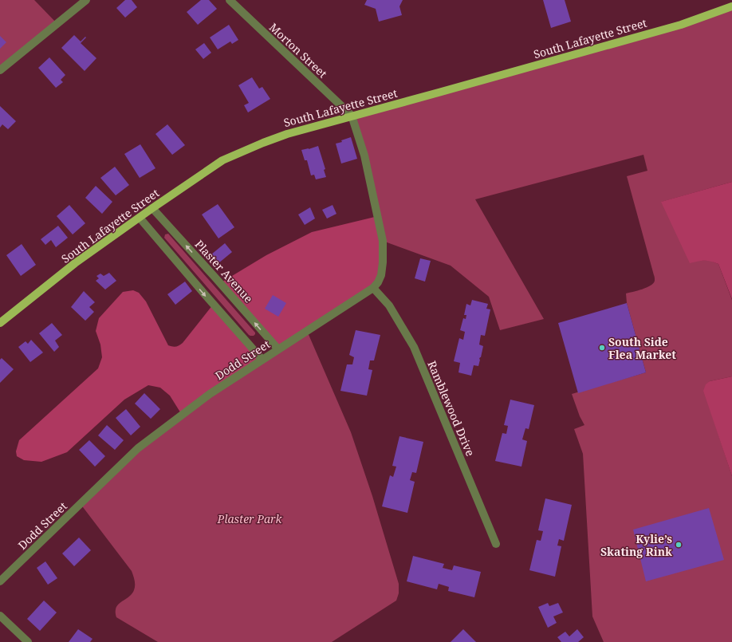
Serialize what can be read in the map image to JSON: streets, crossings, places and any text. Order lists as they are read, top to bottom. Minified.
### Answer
{"streets":{"main road":["South Lafayette Street"],"street":["Morton Street","Plaster Avenue","Dodd Street","Ramblewood Drive"]},"crossings":[["South Lafayette Street","Morton Street"],["South Lafayette Street","Plaster Avenue"],["South Lafayette Street","Dodd Street"],["Morton Street","Dodd Street"],["Plaster Avenue","Dodd Street"],["Dodd Street","Ramblewood Drive"]],"parks":["Plaster Park"],"places":["South Side Flea Market","Kylie’s Skating Rink"]}
